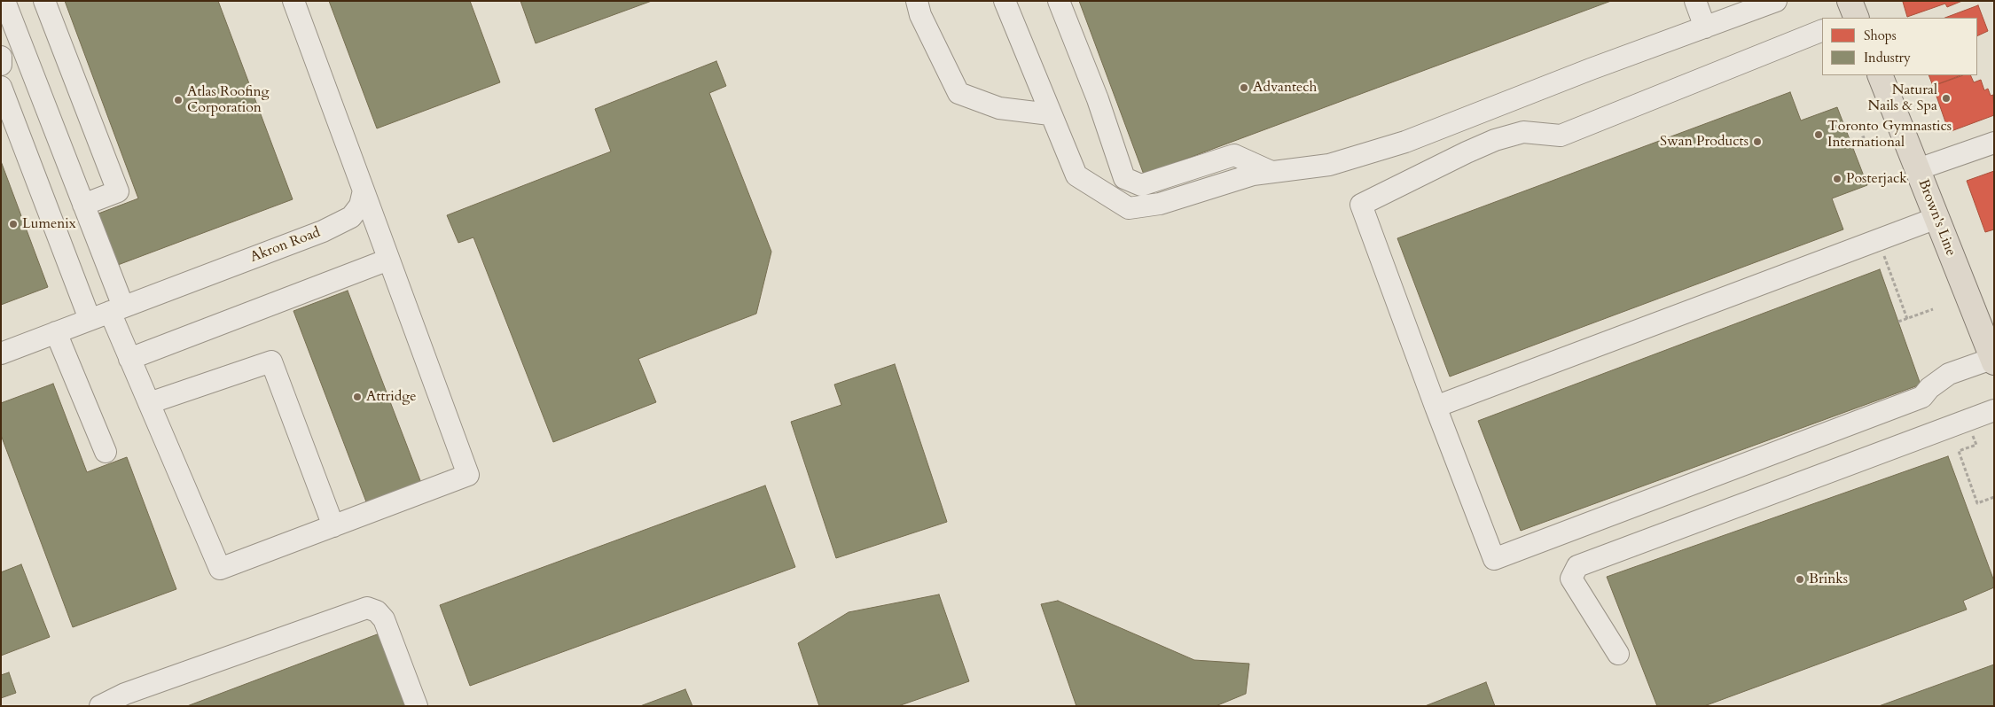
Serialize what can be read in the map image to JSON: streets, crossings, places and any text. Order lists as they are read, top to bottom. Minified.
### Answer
{"streets":{"main road":["Brown's Line"],"street":["Akron Road"]},"places":["Advantech","Natural Nails & Spa","Atlas Roofing Corporation","Toronto Gymnastics International","Swan Products","Posterjack","Lumenix","Attridge","Brinks"],"legend":["Shops","Industry"]}
